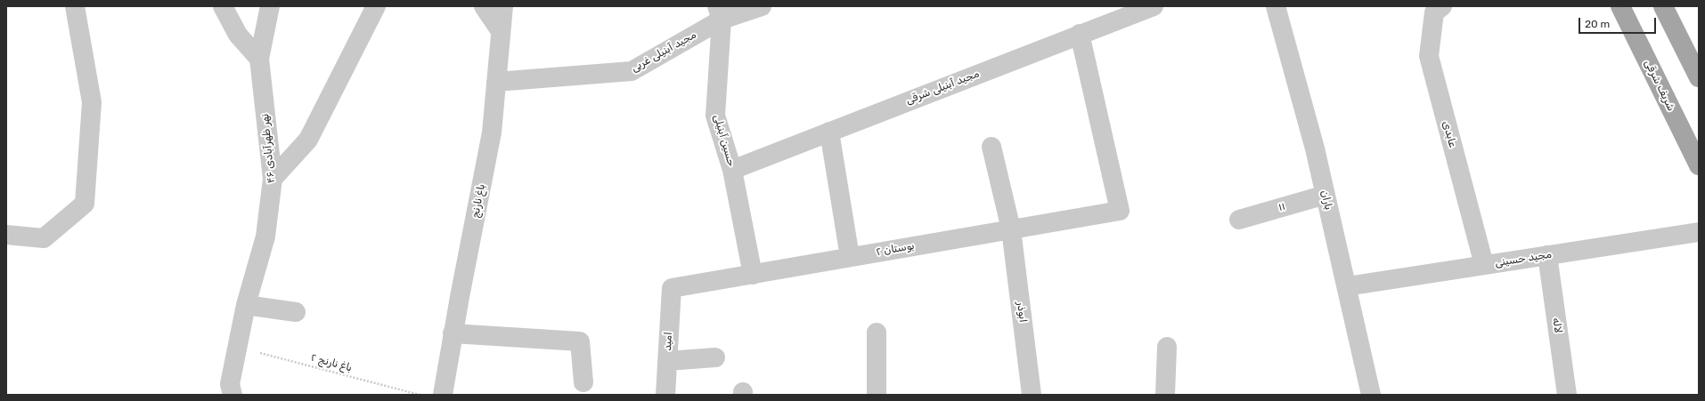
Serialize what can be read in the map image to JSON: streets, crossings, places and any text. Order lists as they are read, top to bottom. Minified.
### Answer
{"streets":{"main road":["شریف شرقی"],"street":["مجید آبنیلی غربی","مجید آبنیلی شرقی","عابدی","حسین آبنیلی","نهر ظهرآبادی ۴۶","باران","باغ نارنج","۱۱","بوستان ۲","مجید حسینی","ابوذر","لاله","امید"],"path":["باغ نارنج ۲"]},"crossings":[["مجید آبنیلی غربی","حسین آبنیلی"],["مجید آبنیلی غربی","باغ نارنج"],["مجید آبنیلی شرقی","حسین آبنیلی"],["مجید آبنیلی شرقی","بوستان ۲"],["عابدی","مجید حسینی"],["حسین آبنیلی","بوستان ۲"],["نهر ظهرآبادی ۴۶","باغ نارنج ۲"],["باران","۱۱"],["باران","مجید حسینی"],["بوستان ۲","ابوذر"],["بوستان ۲","امید"],["مجید حسینی","لاله"]],"scale_bar":"20 m"}
